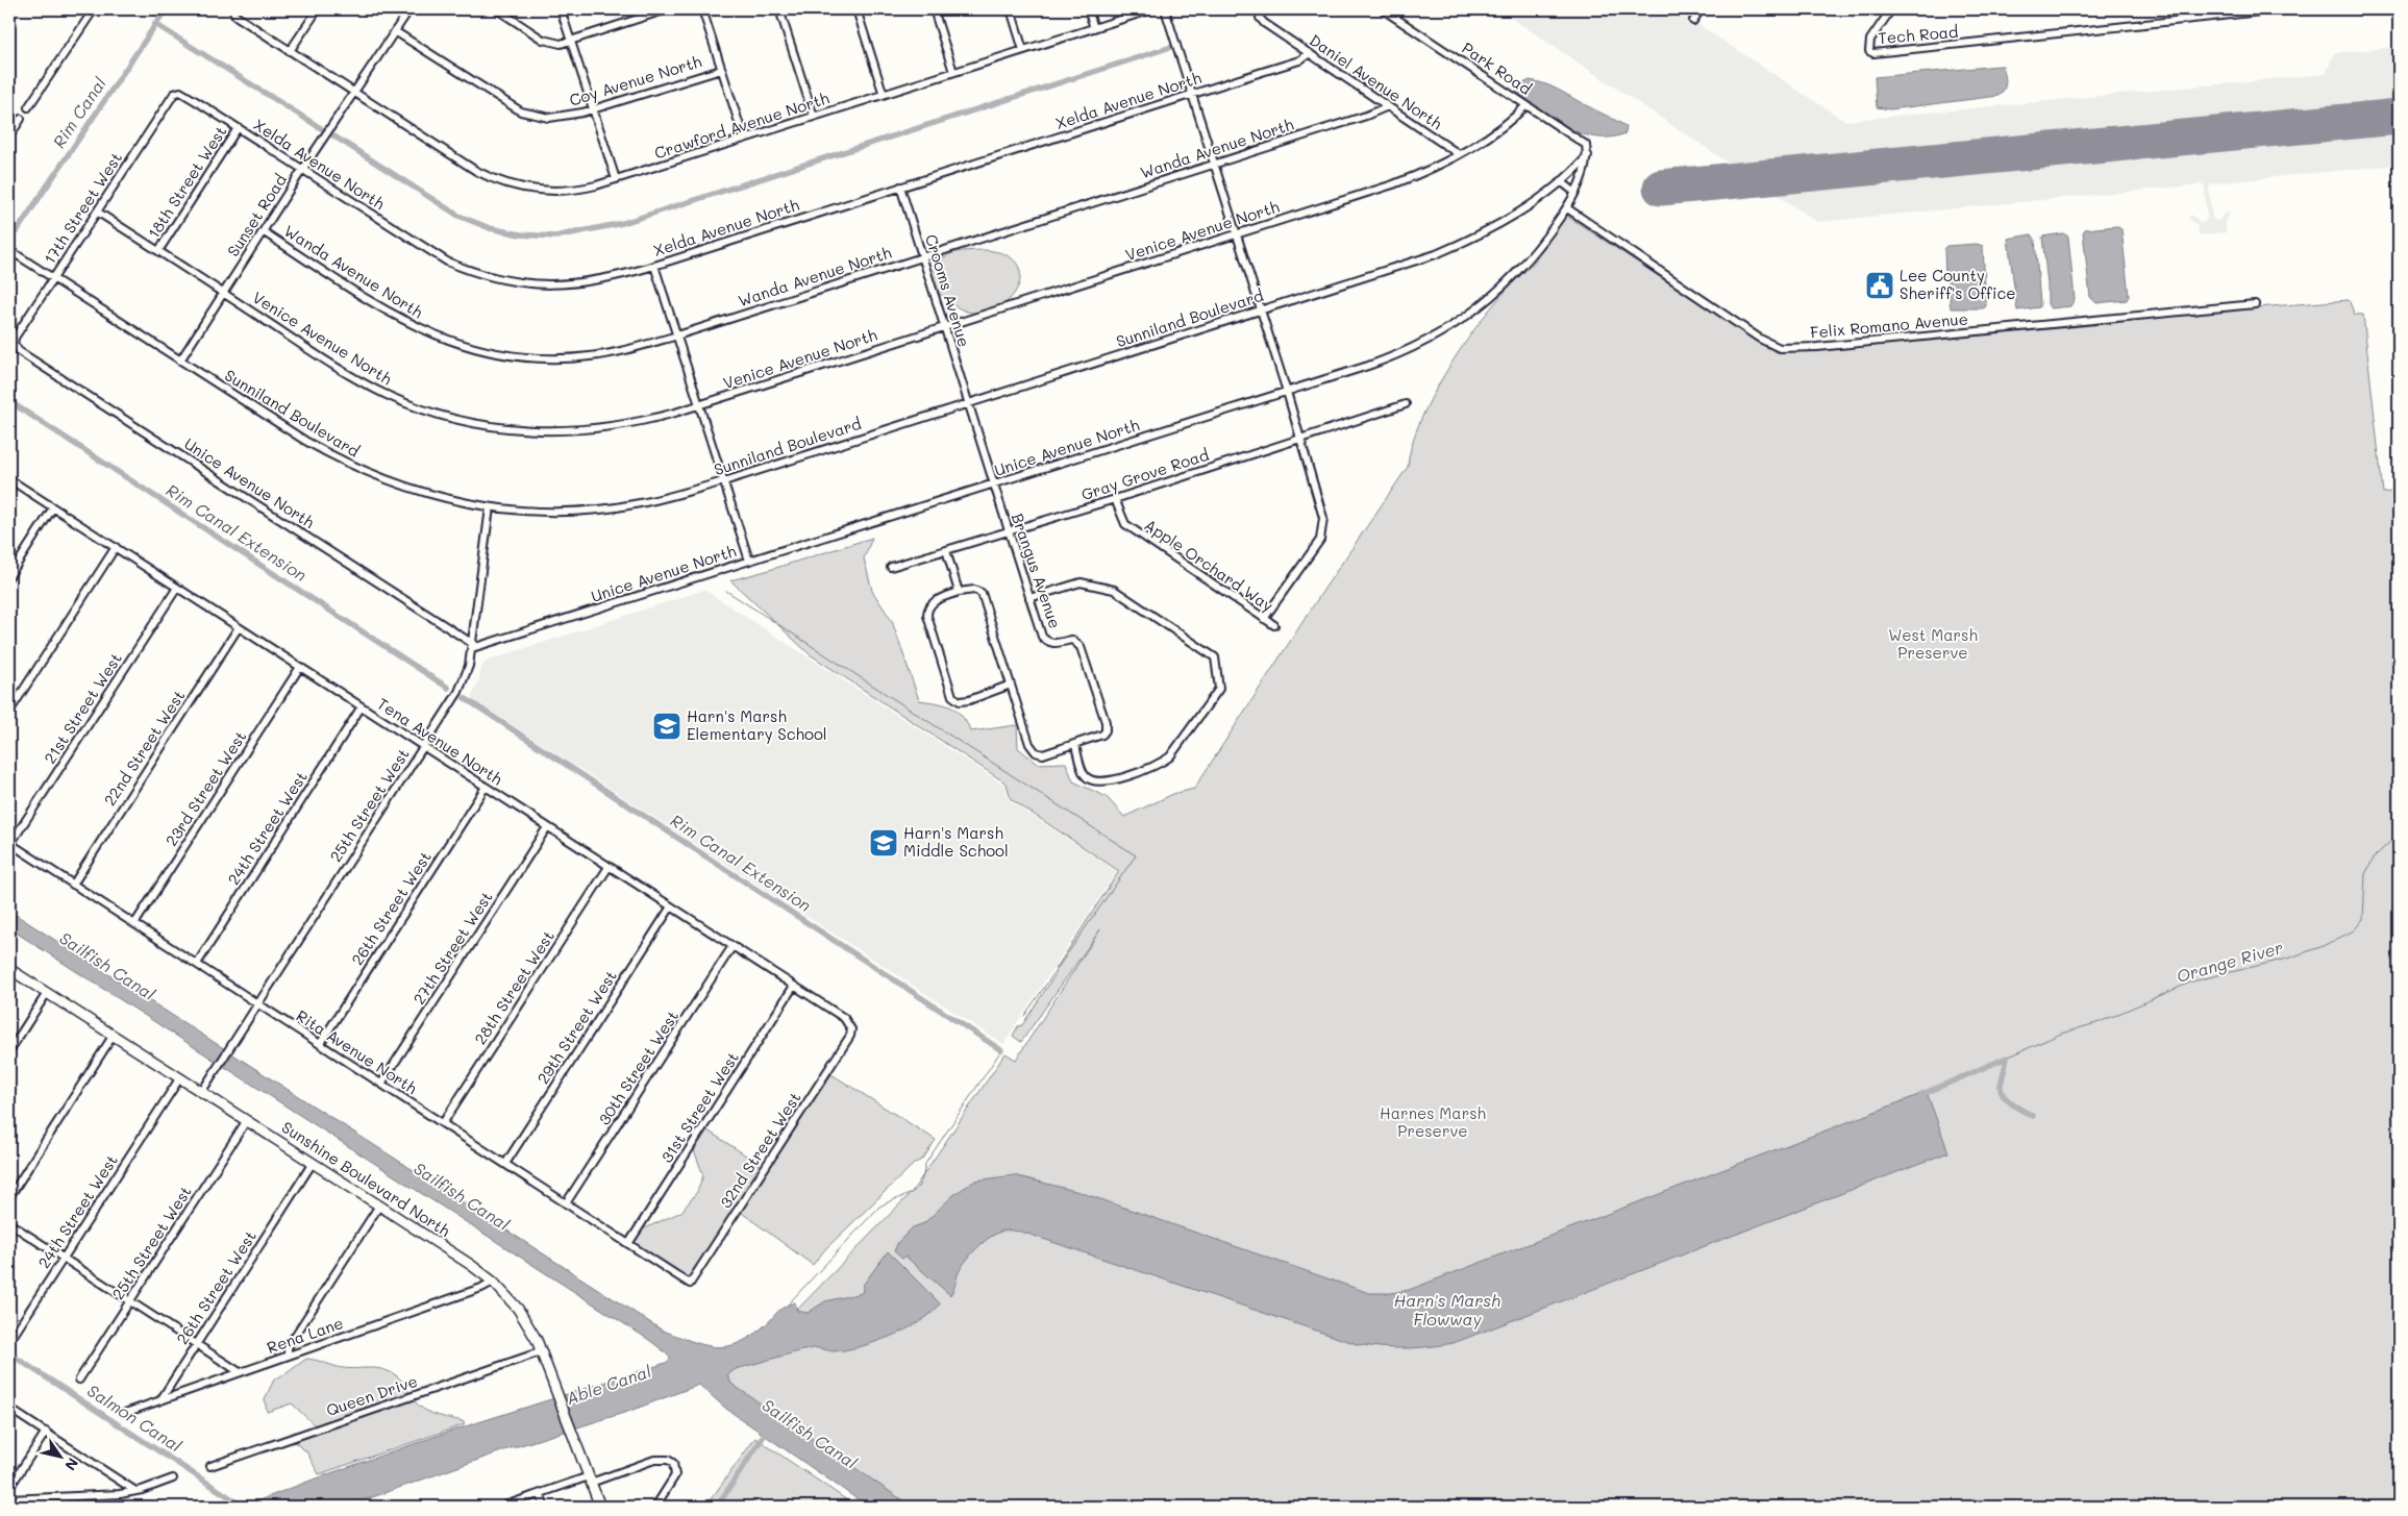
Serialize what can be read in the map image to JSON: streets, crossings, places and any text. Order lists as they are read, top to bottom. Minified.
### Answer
{"streets":{"street":["Tech Road","Park Road","Coy Avenue North","Daniel Avenue North","Xelda Avenue North","Crawford Avenue North","Wanda Avenue North","18th Street West","17th Street West","Sunset Road","Venice Avenue North","Crooms Avenue","Sunniland Boulevard","Felix Romano Avenue","Unice Avenue North","Gray Grove Road","Apple Orchard Way","Brangus Avenue","21st Street West","Tena Avenue North","22nd Street West","23rd Street West","25th Street West","24th Street West","26th Street West","27th Street West","28th Street West","29th Street West","Rita Avenue North","30th Street West","31st Street West","32nd Street West","Sunshine Boulevard North","Rena Lane","Queen Drive"]},"crossings":[["Park Road","Venice Avenue North"],["Park Road","Sunniland Boulevard"],["Park Road","Unice Avenue North"],["Coy Avenue North","Sunset Road"],["Daniel Avenue North","Xelda Avenue North"],["Daniel Avenue North","Wanda Avenue North"],["Daniel Avenue North","Venice Avenue North"],["Xelda Avenue North","18th Street West"],["Xelda Avenue North","17th Street West"],["Xelda Avenue North","Sunset Road"],["Xelda Avenue North","Crooms Avenue"],["Crawford Avenue North","Sunset Road"],["Wanda Avenue North","Sunset Road"],["Wanda Avenue North","Crooms Avenue"],["18th Street West","Venice Avenue North"],["17th Street West","Venice Avenue North"],["17th Street West","Sunniland Boulevard"],["17th Street West","Unice Avenue North"],["Sunset Road","Venice Avenue North"],["Sunset Road","Sunniland Boulevard"],["Venice Avenue North","Crooms Avenue"],["Crooms Avenue","Sunniland Boulevard"],["Crooms Avenue","Unice Avenue North"],["Crooms Avenue","Brangus Avenue"],["Sunniland Boulevard","Unice Avenue North"],["Sunniland Boulevard","25th Street West"],["Felix Romano Avenue","Unice Avenue North"],["Unice Avenue North","Brangus Avenue"],["Unice Avenue North","25th Street West"],["Gray Grove Road","Apple Orchard Way"],["Gray Grove Road","Brangus Avenue"],["21st Street West","Tena Avenue North"],["21st Street West","Rita Avenue North"],["Tena Avenue North","22nd Street West"],["Tena Avenue North","23rd Street West"],["Tena Avenue North","25th Street West"],["Tena Avenue North","24th Street West"],["Tena Avenue North","26th Street West"],["Tena Avenue North","27th Street West"],["Tena Avenue North","28th Street West"],["Tena Avenue North","29th Street West"],["Tena Avenue North","30th Street West"],["Tena Avenue North","31st Street West"],["Tena Avenue North","32nd Street West"],["22nd Street West","Rita Avenue North"],["23rd Street West","Rita Avenue North"],["25th Street West","Rita Avenue North"],["25th Street West","Sunshine Boulevard North"],["24th Street West","Rita Avenue North"],["24th Street West","Sunshine Boulevard North"],["26th Street West","Rita Avenue North"],["26th Street West","Sunshine Boulevard North"],["26th Street West","Rena Lane"],["27th Street West","Rita Avenue North"],["28th Street West","Rita Avenue North"],["29th Street West","Rita Avenue North"],["Rita Avenue North","30th Street West"],["Rita Avenue North","31st Street West"],["Rita Avenue North","32nd Street West"],["Sunshine Boulevard North","Rena Lane"],["Sunshine Boulevard North","Queen Drive"]],"water":["Rim Canal","Rim Canal Extension","Orange River","Sailfish Canal","Harn's Marsh Flowway","Able Canal","Salmon Canal"],"parks":["West Marsh Preserve","Harnes Marsh Preserve"],"places":{"public building":["Lee County Sheriff's Office"],"school or university":["Harn's Marsh Elementary School","Harn's Marsh Middle School"]},"north":"bottom right"}
